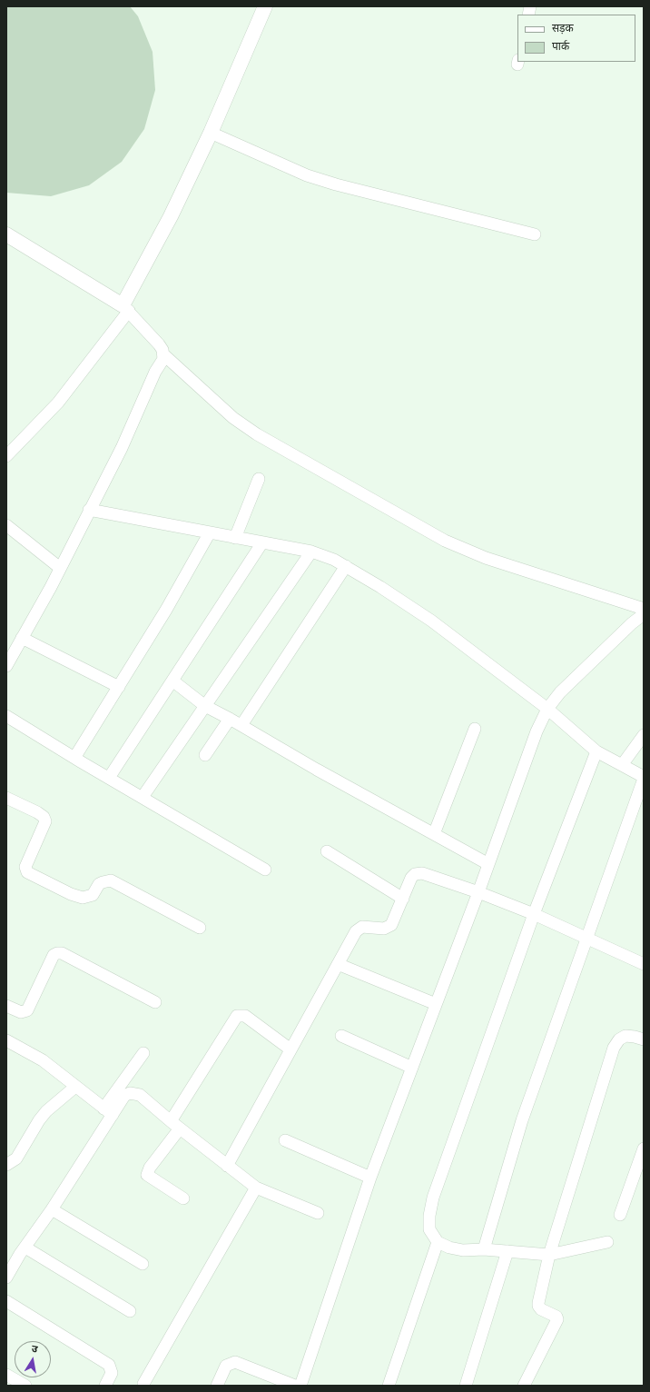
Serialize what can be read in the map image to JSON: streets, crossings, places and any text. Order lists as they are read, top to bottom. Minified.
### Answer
{"legend":["सड़क","पार्क"],"north":"top"}
